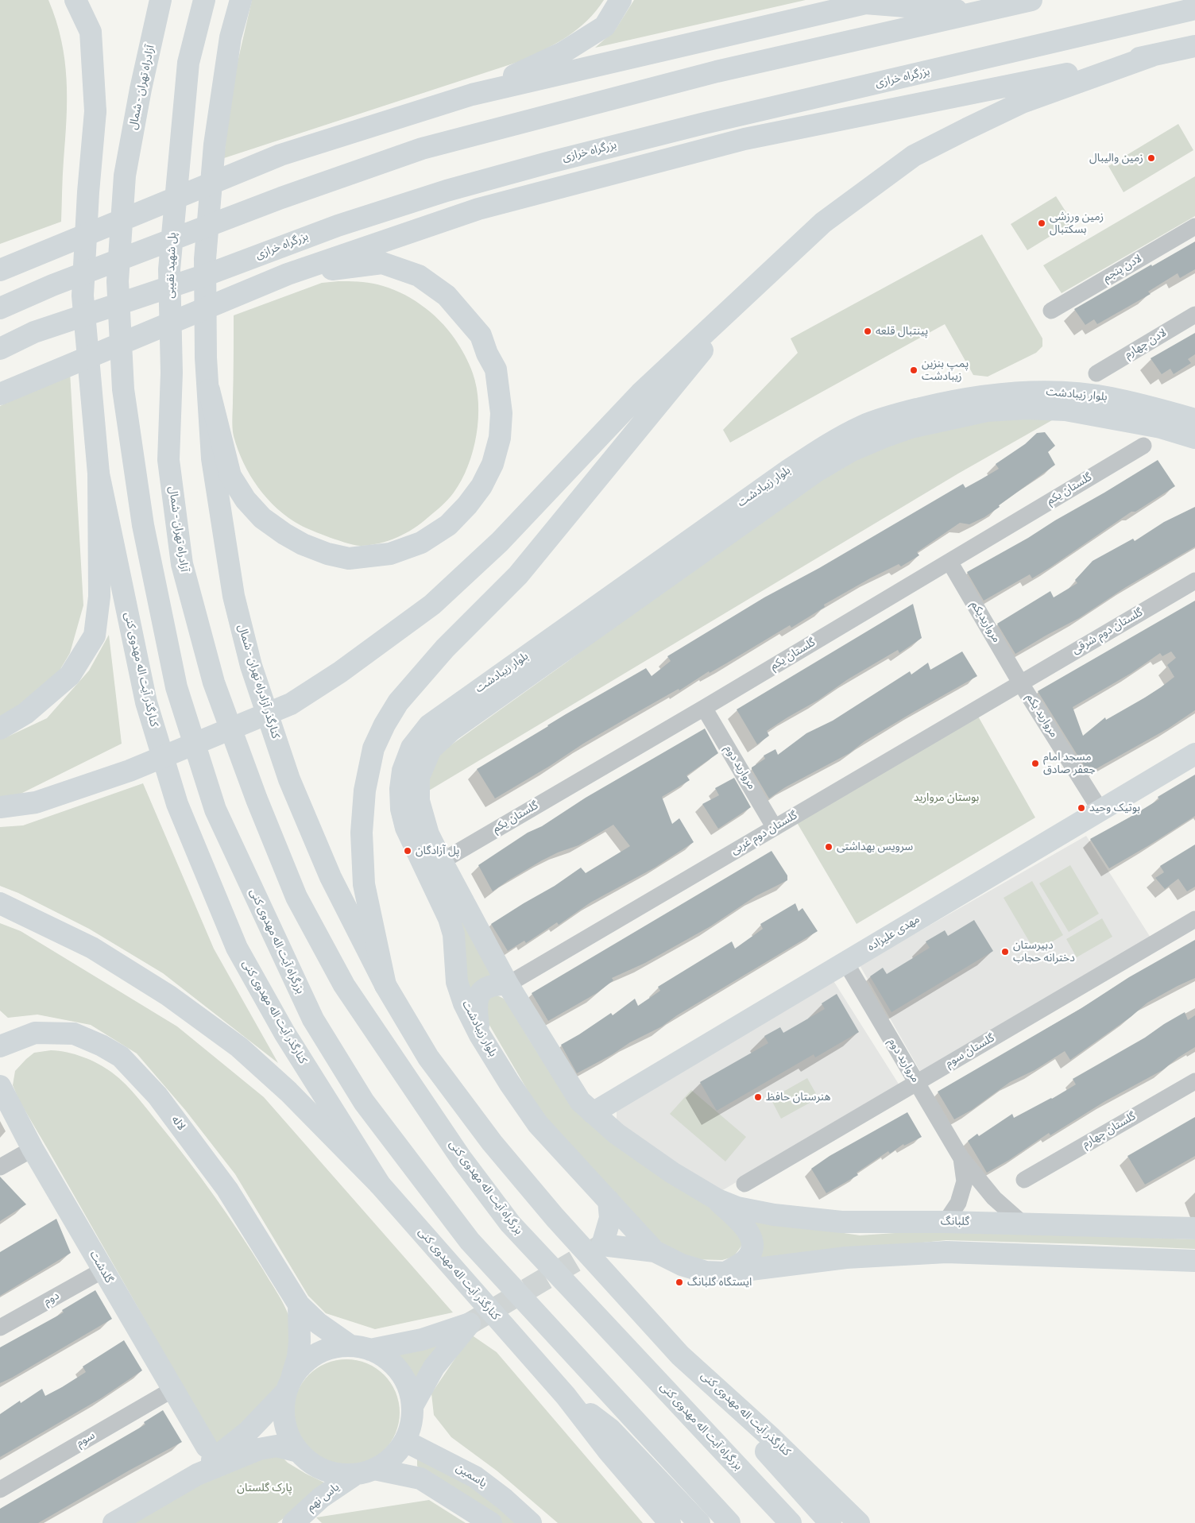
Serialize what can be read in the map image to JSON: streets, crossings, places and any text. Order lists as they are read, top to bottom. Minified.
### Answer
{"streets":{"main road":["بزرگراه خرازی","آزادراه تهران - شمال","پل شهید نقیبی","بلوار زیبادشت","کنارگذر آیت اله مهدوی کنی","کنارگذر آزادراه تهران - شمال","مهدی علیزاده","بزرگراه آیت اله مهدوی کنی","لاله","گلبانگ","گلدشت","یاسمین","یاس نهم"],"street":["لادن پنجم","لادن چهارم","گلستان یکم","مرواریدیکم","گلستان دوم شرقی","مروارید یکم","مروارید دوم","گلستان دوم غربی","گلستان سوم","گلستان چهارم","دوم","سوم"]},"crossings":[["آزادراه تهران - شمال","پل شهید نقیبی"],["آزادراه تهران - شمال","بزرگراه آیت اله مهدوی کنی"],["بلوار زیبادشت","گلستان یکم"],["بلوار زیبادشت","گلستان دوم غربی"],["بلوار زیبادشت","مهدی علیزاده"],["بلوار زیبادشت","گلبانگ"],["گلستان یکم","مرواریدیکم"],["گلستان یکم","مروارید دوم"],["مرواریدیکم","گلستان دوم شرقی"],["مرواریدیکم","مروارید یکم"],["مرواریدیکم","گلستان دوم غربی"],["گلستان دوم شرقی","مروارید یکم"],["گلستان دوم شرقی","گلستان دوم غربی"],["کنارگذر آیت اله مهدوی کنی","کنارگذر آزادراه تهران - شمال"],["مروارید یکم","گلستان دوم غربی"],["مروارید یکم","مهدی علیزاده"],["مروارید دوم","گلستان دوم غربی"],["مروارید دوم","مهدی علیزاده"],["مروارید دوم","گلستان سوم"],["مروارید دوم","گلبانگ"],["لاله","یاسمین"],["لاله","یاس نهم"],["گلدشت","دوم"],["گلدشت","سوم"],["یاسمین","یاس نهم"]],"parks":["بوستان مروارید","پارک گلستان"],"places":["زمین والیبال","زمین ورزشی بسکتبال","پینتبال قلعه","پمپ بنزین زیبادشت","مسجد امام جعفر صادق","بوتیک وحید","سرویس بهداشتی","پل آزادگان","دبیرستان دخترانه حجاب","هنرستان حافظ","ایستگاه گلبانگ"]}
